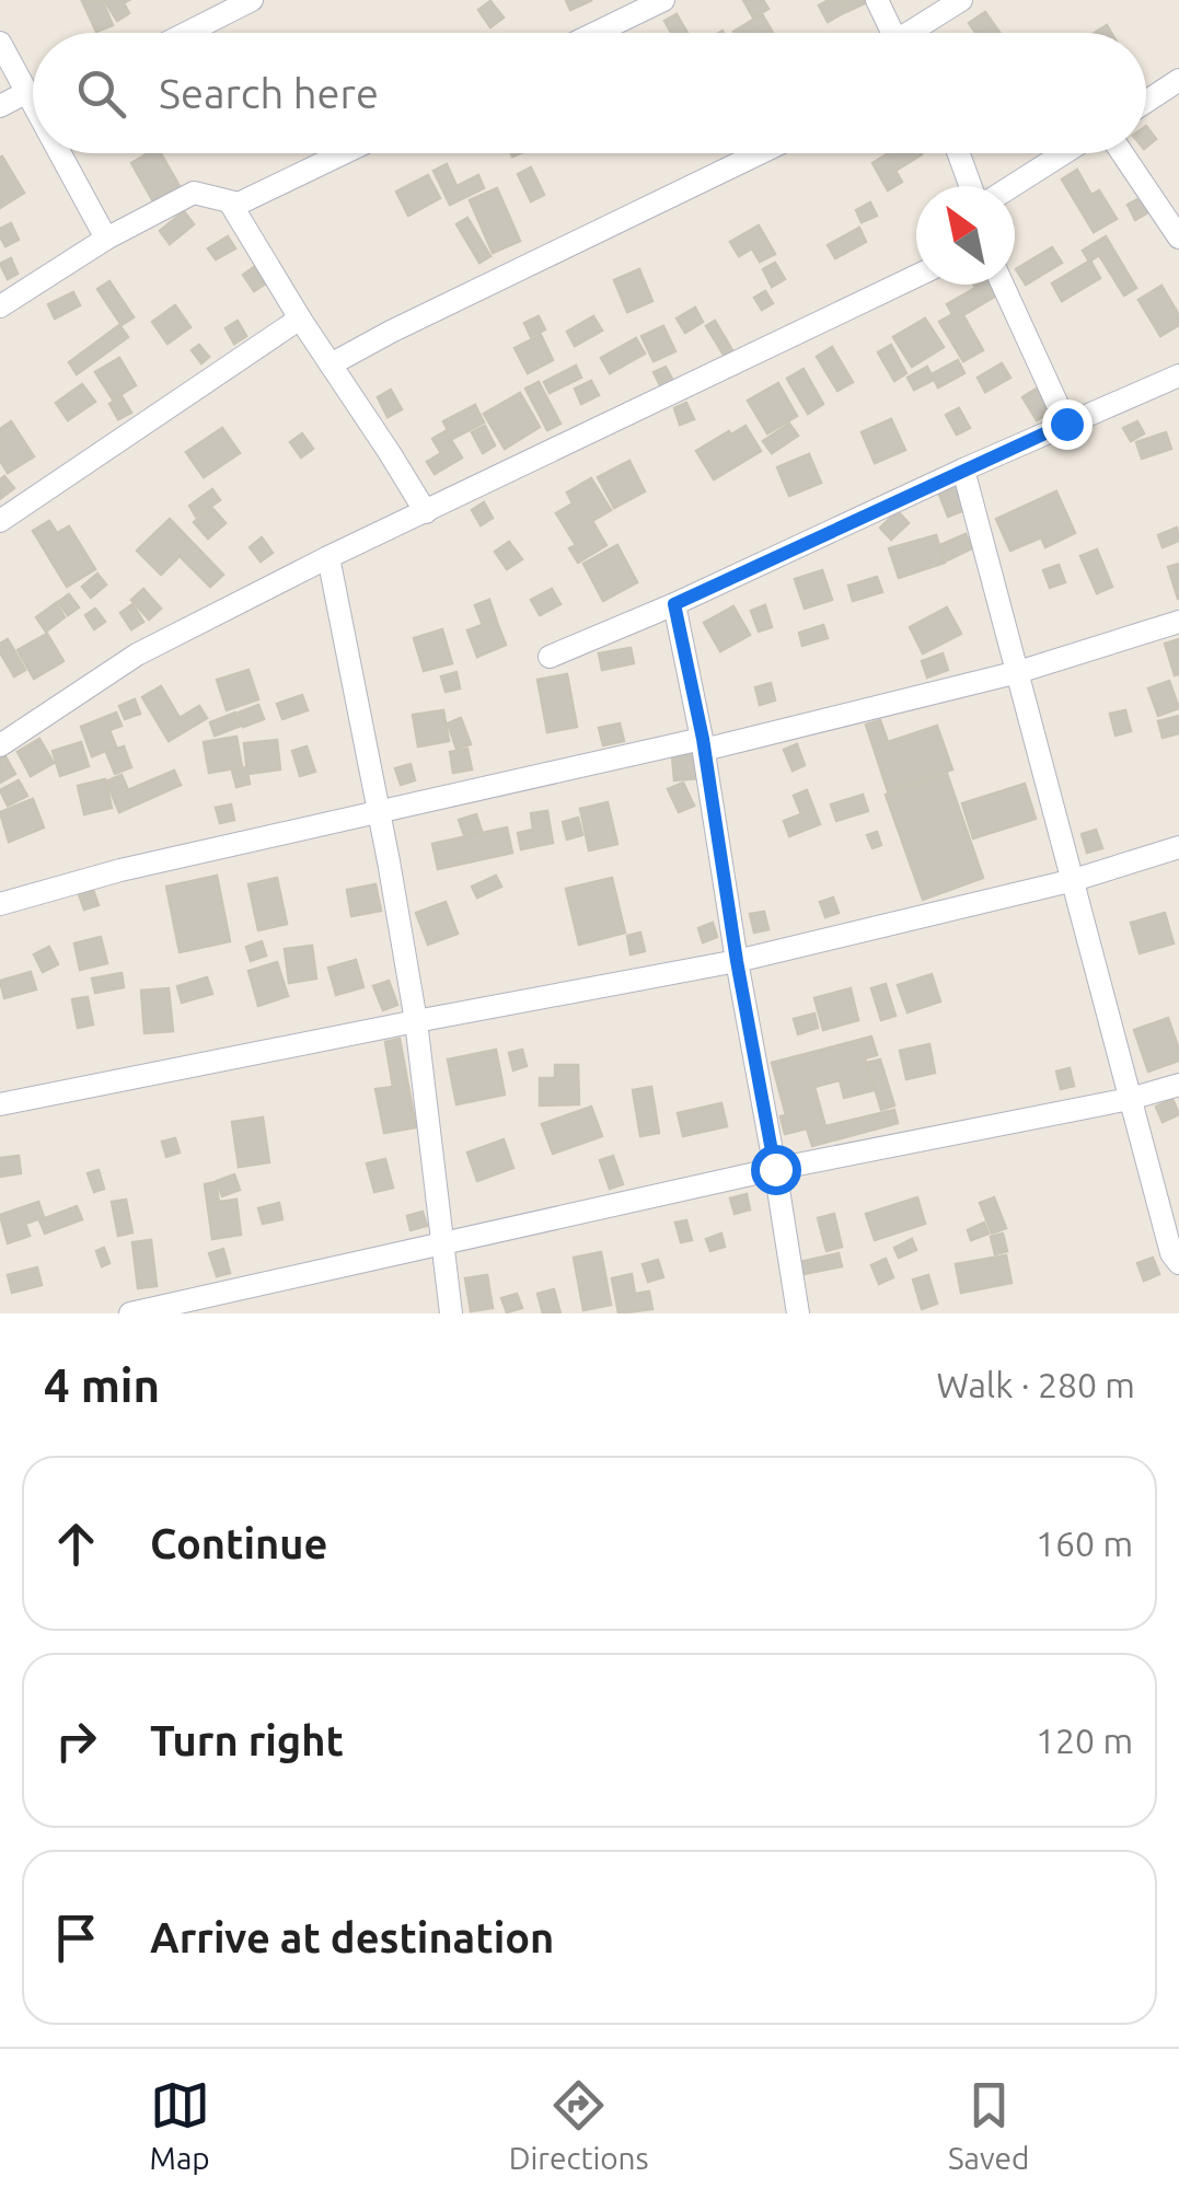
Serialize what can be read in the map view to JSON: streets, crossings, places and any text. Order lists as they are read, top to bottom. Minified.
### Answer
{"north":"top left","page":{"search":"Search here","heading":["4 min","Walk · 280 m"],"list":[["Continue","160 m"],["Turn right","120 m"],"Arrive at destination"],"nav":["Map","Directions","Saved"]}}
